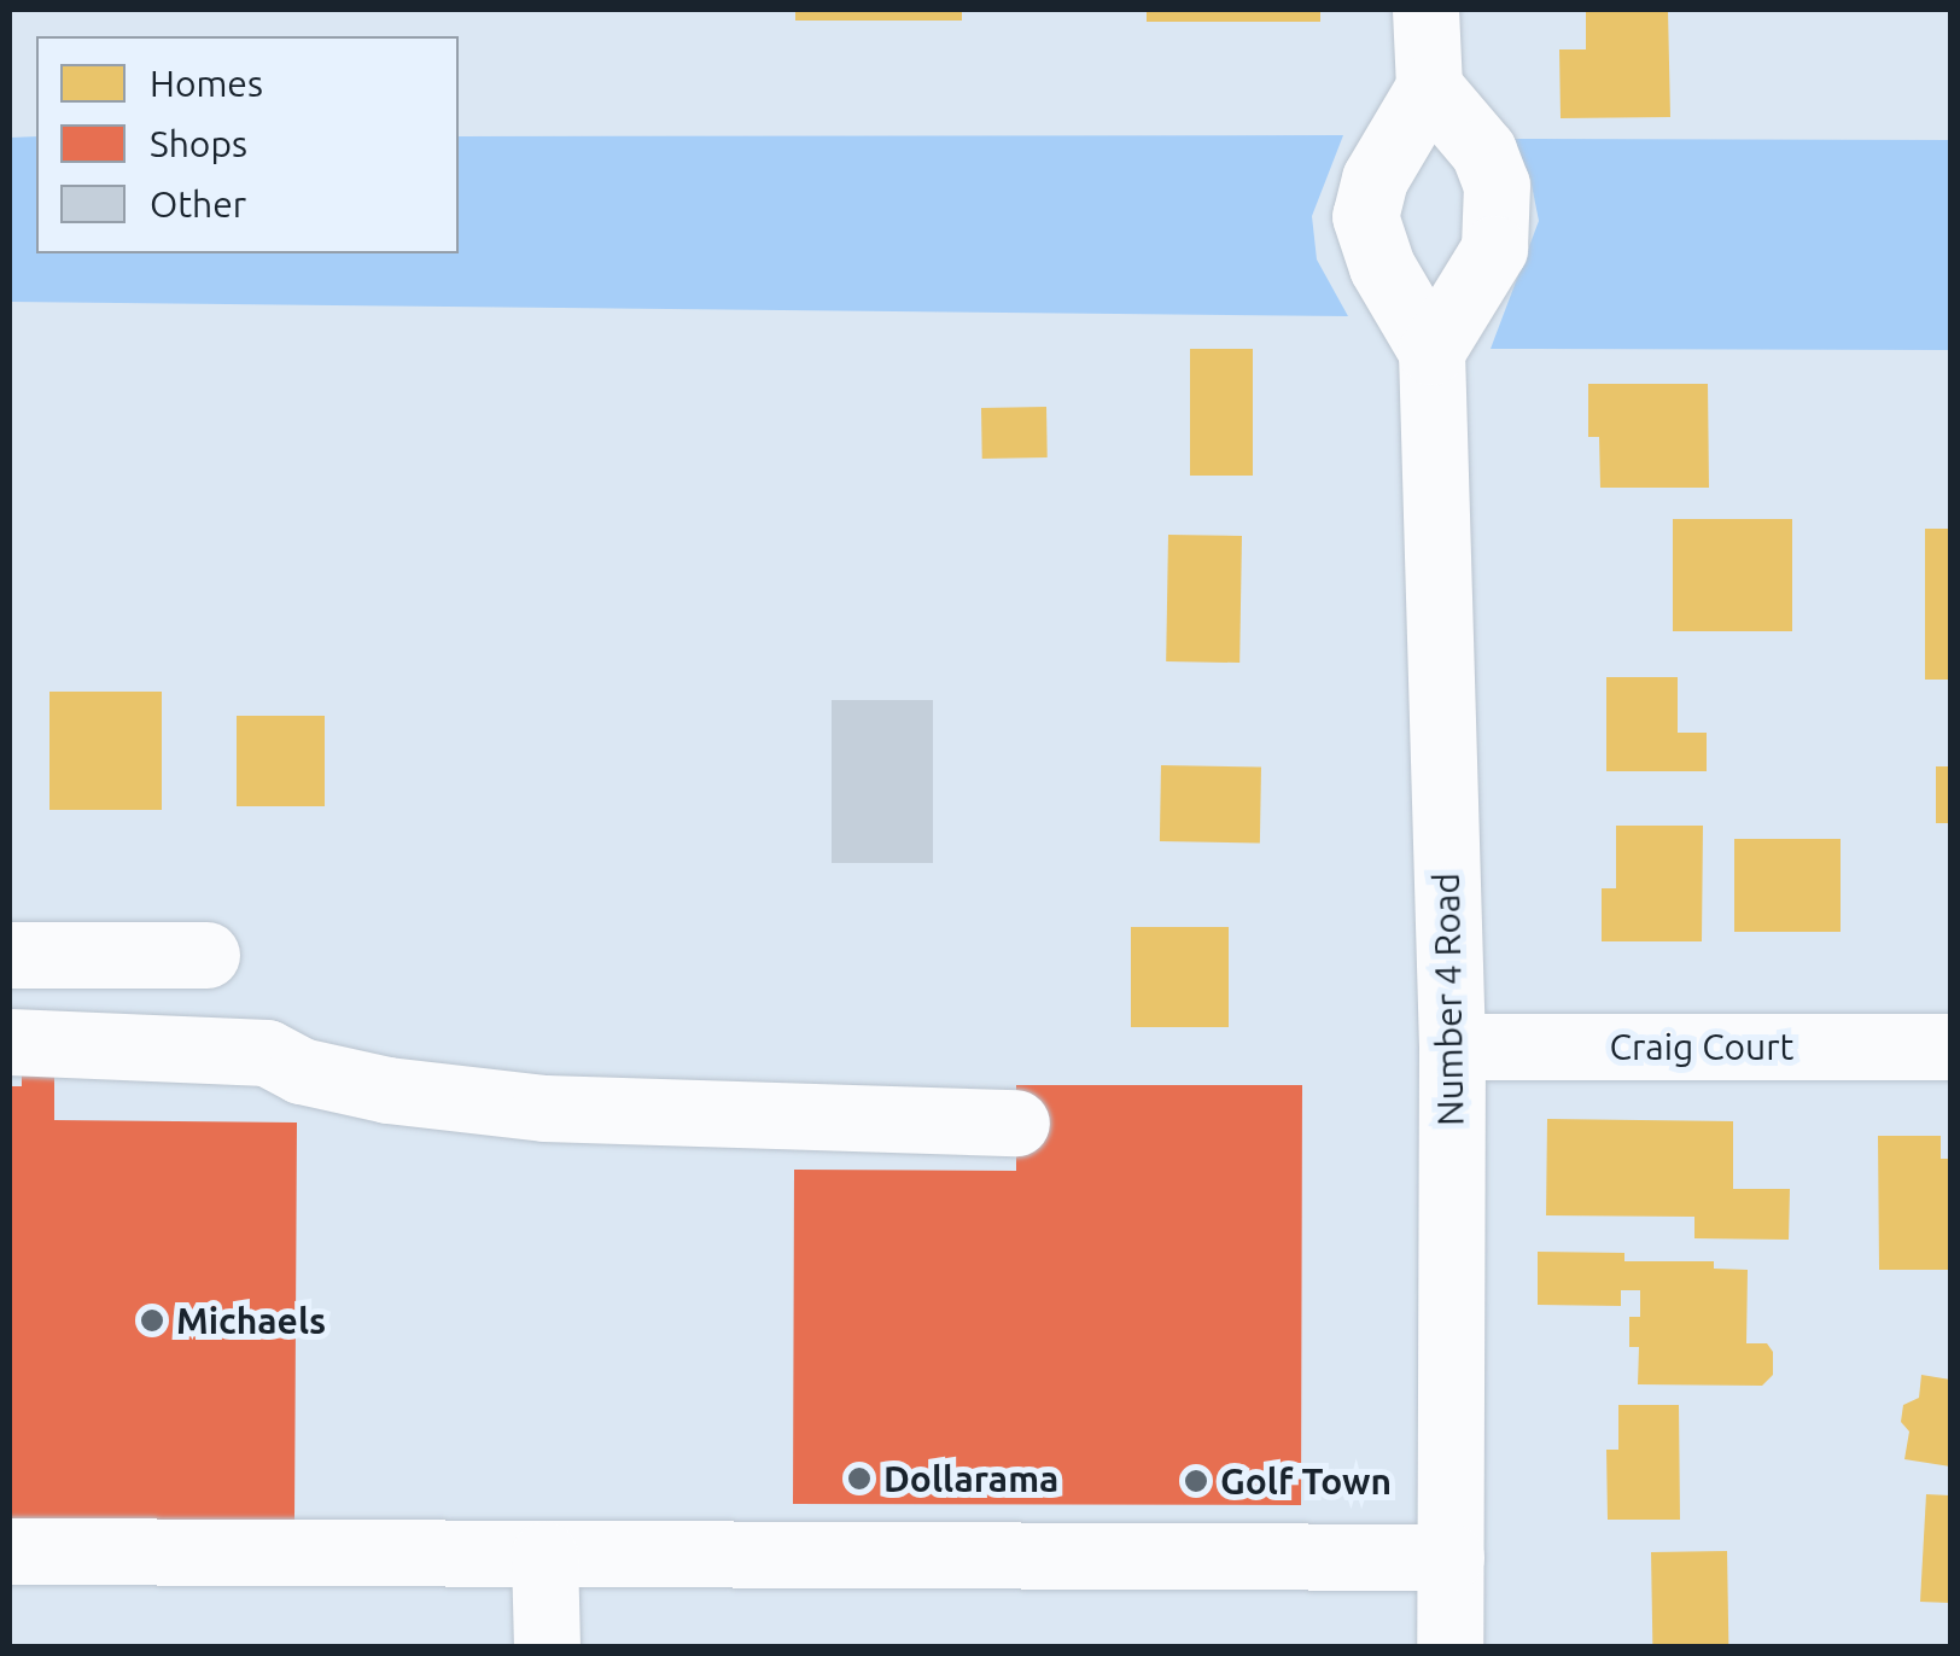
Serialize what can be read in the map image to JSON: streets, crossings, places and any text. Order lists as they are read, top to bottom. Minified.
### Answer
{"streets":{"street":["Number 4 Road","Craig Court"]},"crossings":[["Number 4 Road","Craig Court"]],"places":["Michaels","Dollarama","Golf Town"],"legend":["Homes","Shops","Other"]}
